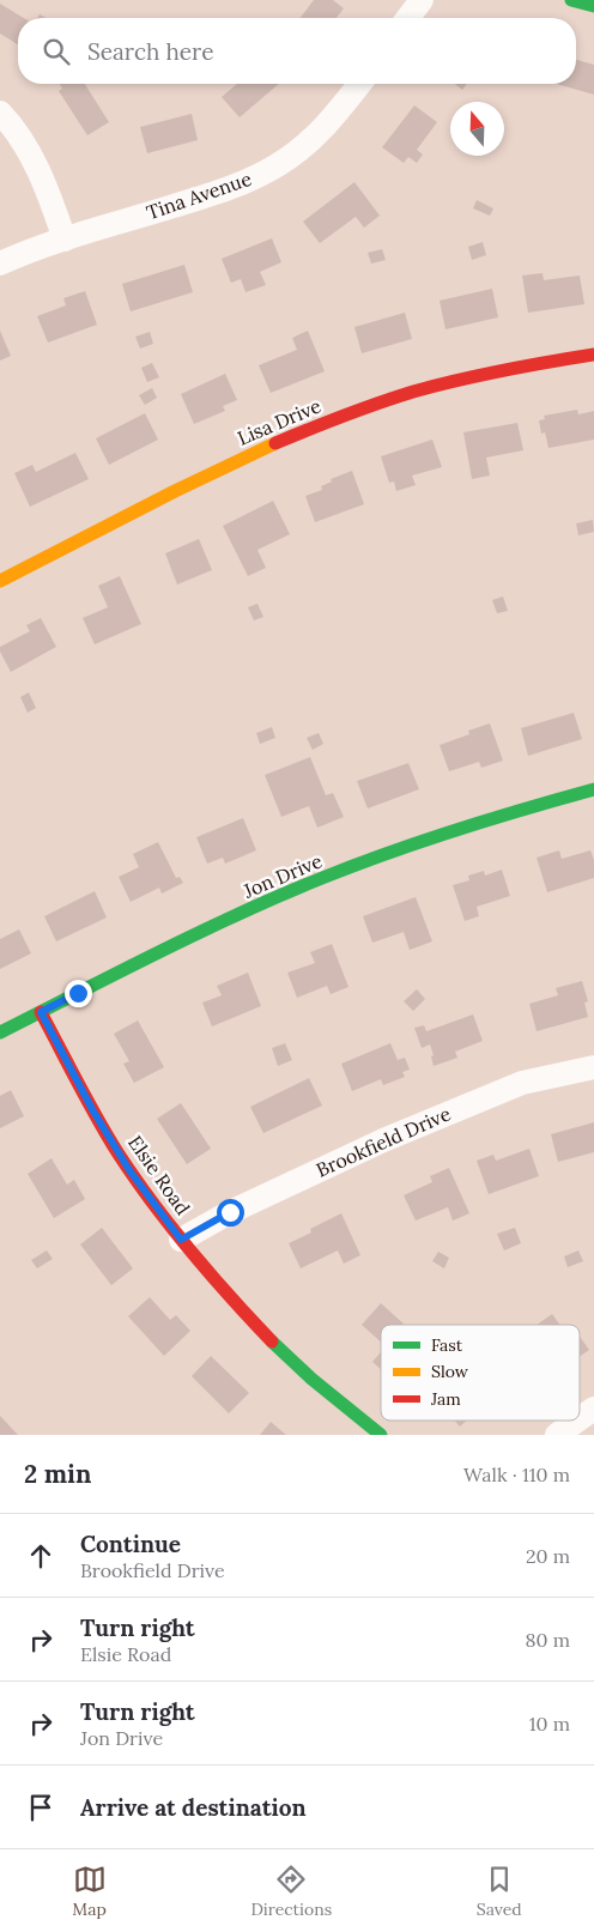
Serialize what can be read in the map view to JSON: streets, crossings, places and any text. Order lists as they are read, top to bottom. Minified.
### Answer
{"streets":{"street":["Tina Avenue","Lisa Drive","Jon Drive","Brookfield Drive","Elsie Road"]},"crossings":[["Jon Drive","Elsie Road"],["Brookfield Drive","Elsie Road"]],"legend":["Fast","Slow","Jam"],"north":"top","page":{"search":"Search here","heading":["2 min","Walk · 110 m"],"list":[["Continue","Brookfield Drive","20 m"],["Turn right","Elsie Road","80 m"],["Turn right","Jon Drive","10 m"],"Arrive at destination"],"nav":["Map","Directions","Saved"]}}
